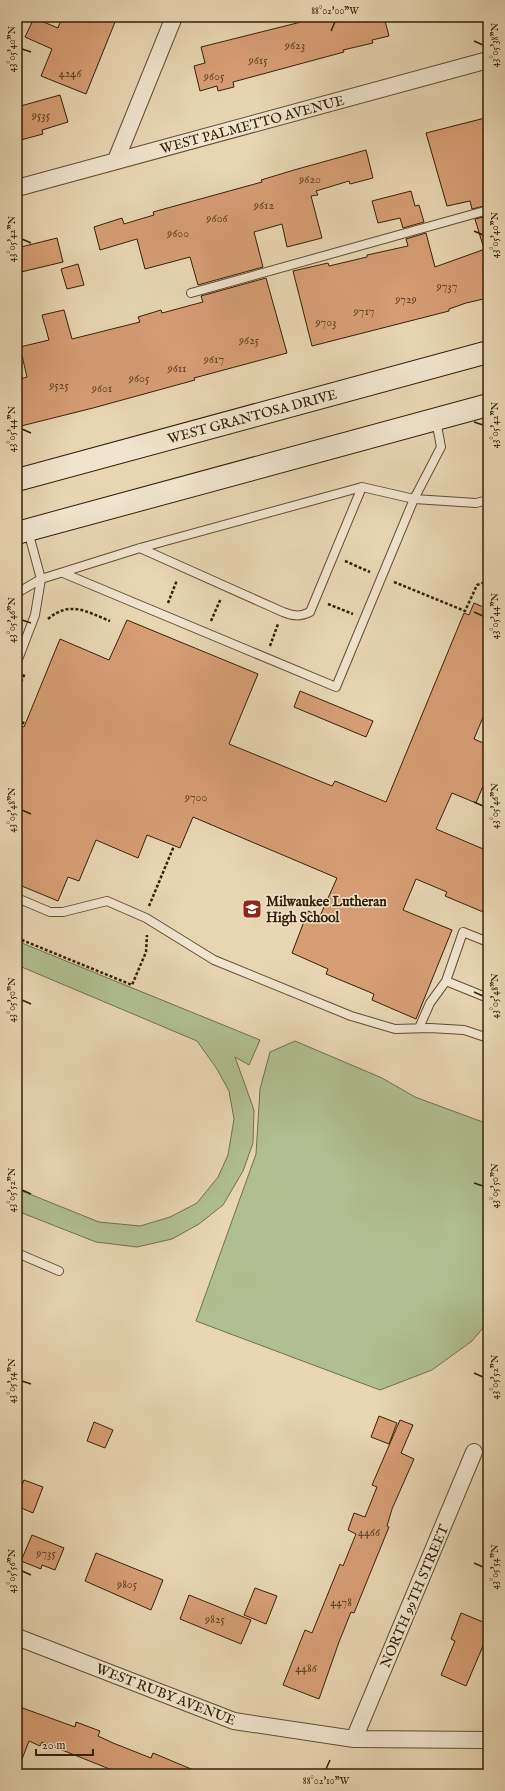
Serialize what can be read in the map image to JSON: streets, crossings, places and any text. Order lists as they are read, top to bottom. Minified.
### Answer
{"streets":{"street":["WEST PALMETTO AVENUE","WEST GRANTOSA DRIVE","NORTH 99TH STREET","WEST RUBY AVENUE"]},"crossings":[["NORTH 99TH STREET","WEST RUBY AVENUE"]],"places":{"school or university":["Milwaukee Lutheran High School"]},"house_numbers":["9623","9615","4246","9605","9535","9620","9612","9606","9600","9737","9729","9717","9703","9625","9617","9611","9605","9525","9601","9700","4466","9735","9805","4478","9825","4486"],"scale_bar":"20 m","coordinates":["88°02'00\"W","43°05'38\"N","43°05'40\"N","43°05'42\"N","43°05'44\"N","43°05'46\"N","43°05'48\"N","43°05'50\"N","43°05'52\"N","43°05'54\"N","43°05'56\"N","88°02'10\"W"]}
